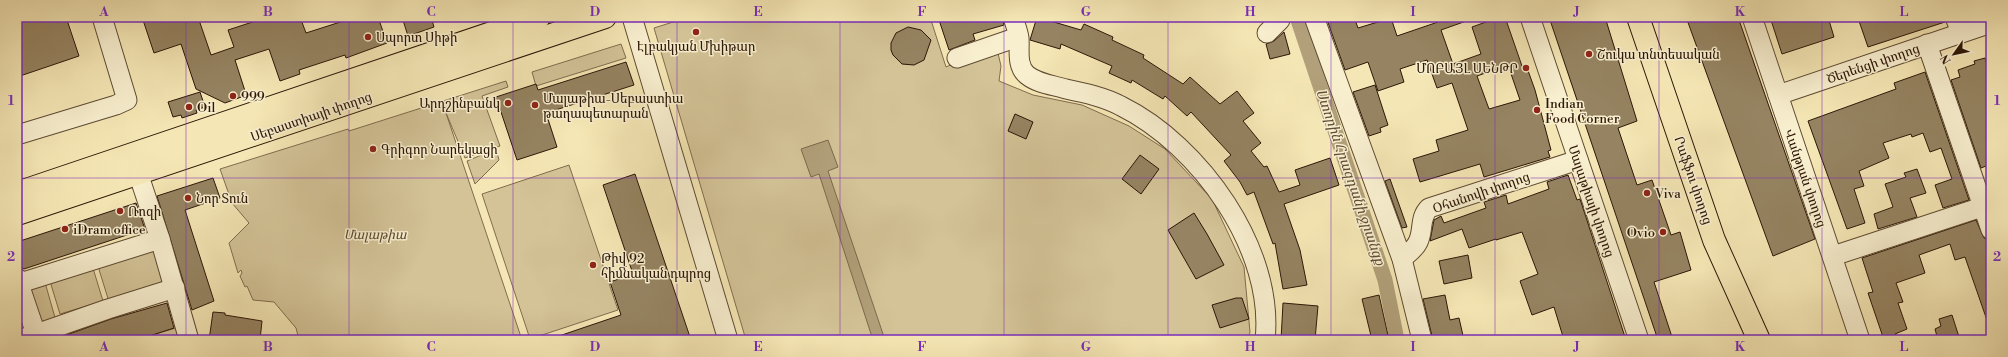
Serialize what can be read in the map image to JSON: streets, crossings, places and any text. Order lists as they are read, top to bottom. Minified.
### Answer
{"streets":{"main road":["Սեբաստիայի փողոց","Րաֆֆու փողոց"],"street":["Ծերենցի փողոց","Վանթյան փողոց","Օհանովի փողոց","Մալաթիայի փողոց"]},"crossings":[["Ծերենցի փողոց","Վանթյան փողոց"],["Օհանովի փողոց","Մալաթիայի փողոց"]],"water":["Ստորին Հրազդանի ջրանցք"],"parks":["Մալաթիա"],"places":["Էլբակյան Մխիթար","Սպորտ Սիթի","Շուկա տնտեսական","ՄՈԲԱՅԼ ՍԵՆԹՐ","999","Արդշինբանկ","Մալաթիա-Սեբաստիա թաղապետարան","Oil","Indian Food Corner","Գրիգոր Նարեկացի","Viva","Նոր Տուն","Ռոզի","iDram office","Ovio","Թիվ 92 հիմնական դպրոց"],"north":"bottom left","grid":{"columns":["A","B","C","D","E","F","G","H","I","J","K","L"],"rows":["1","2"]}}
